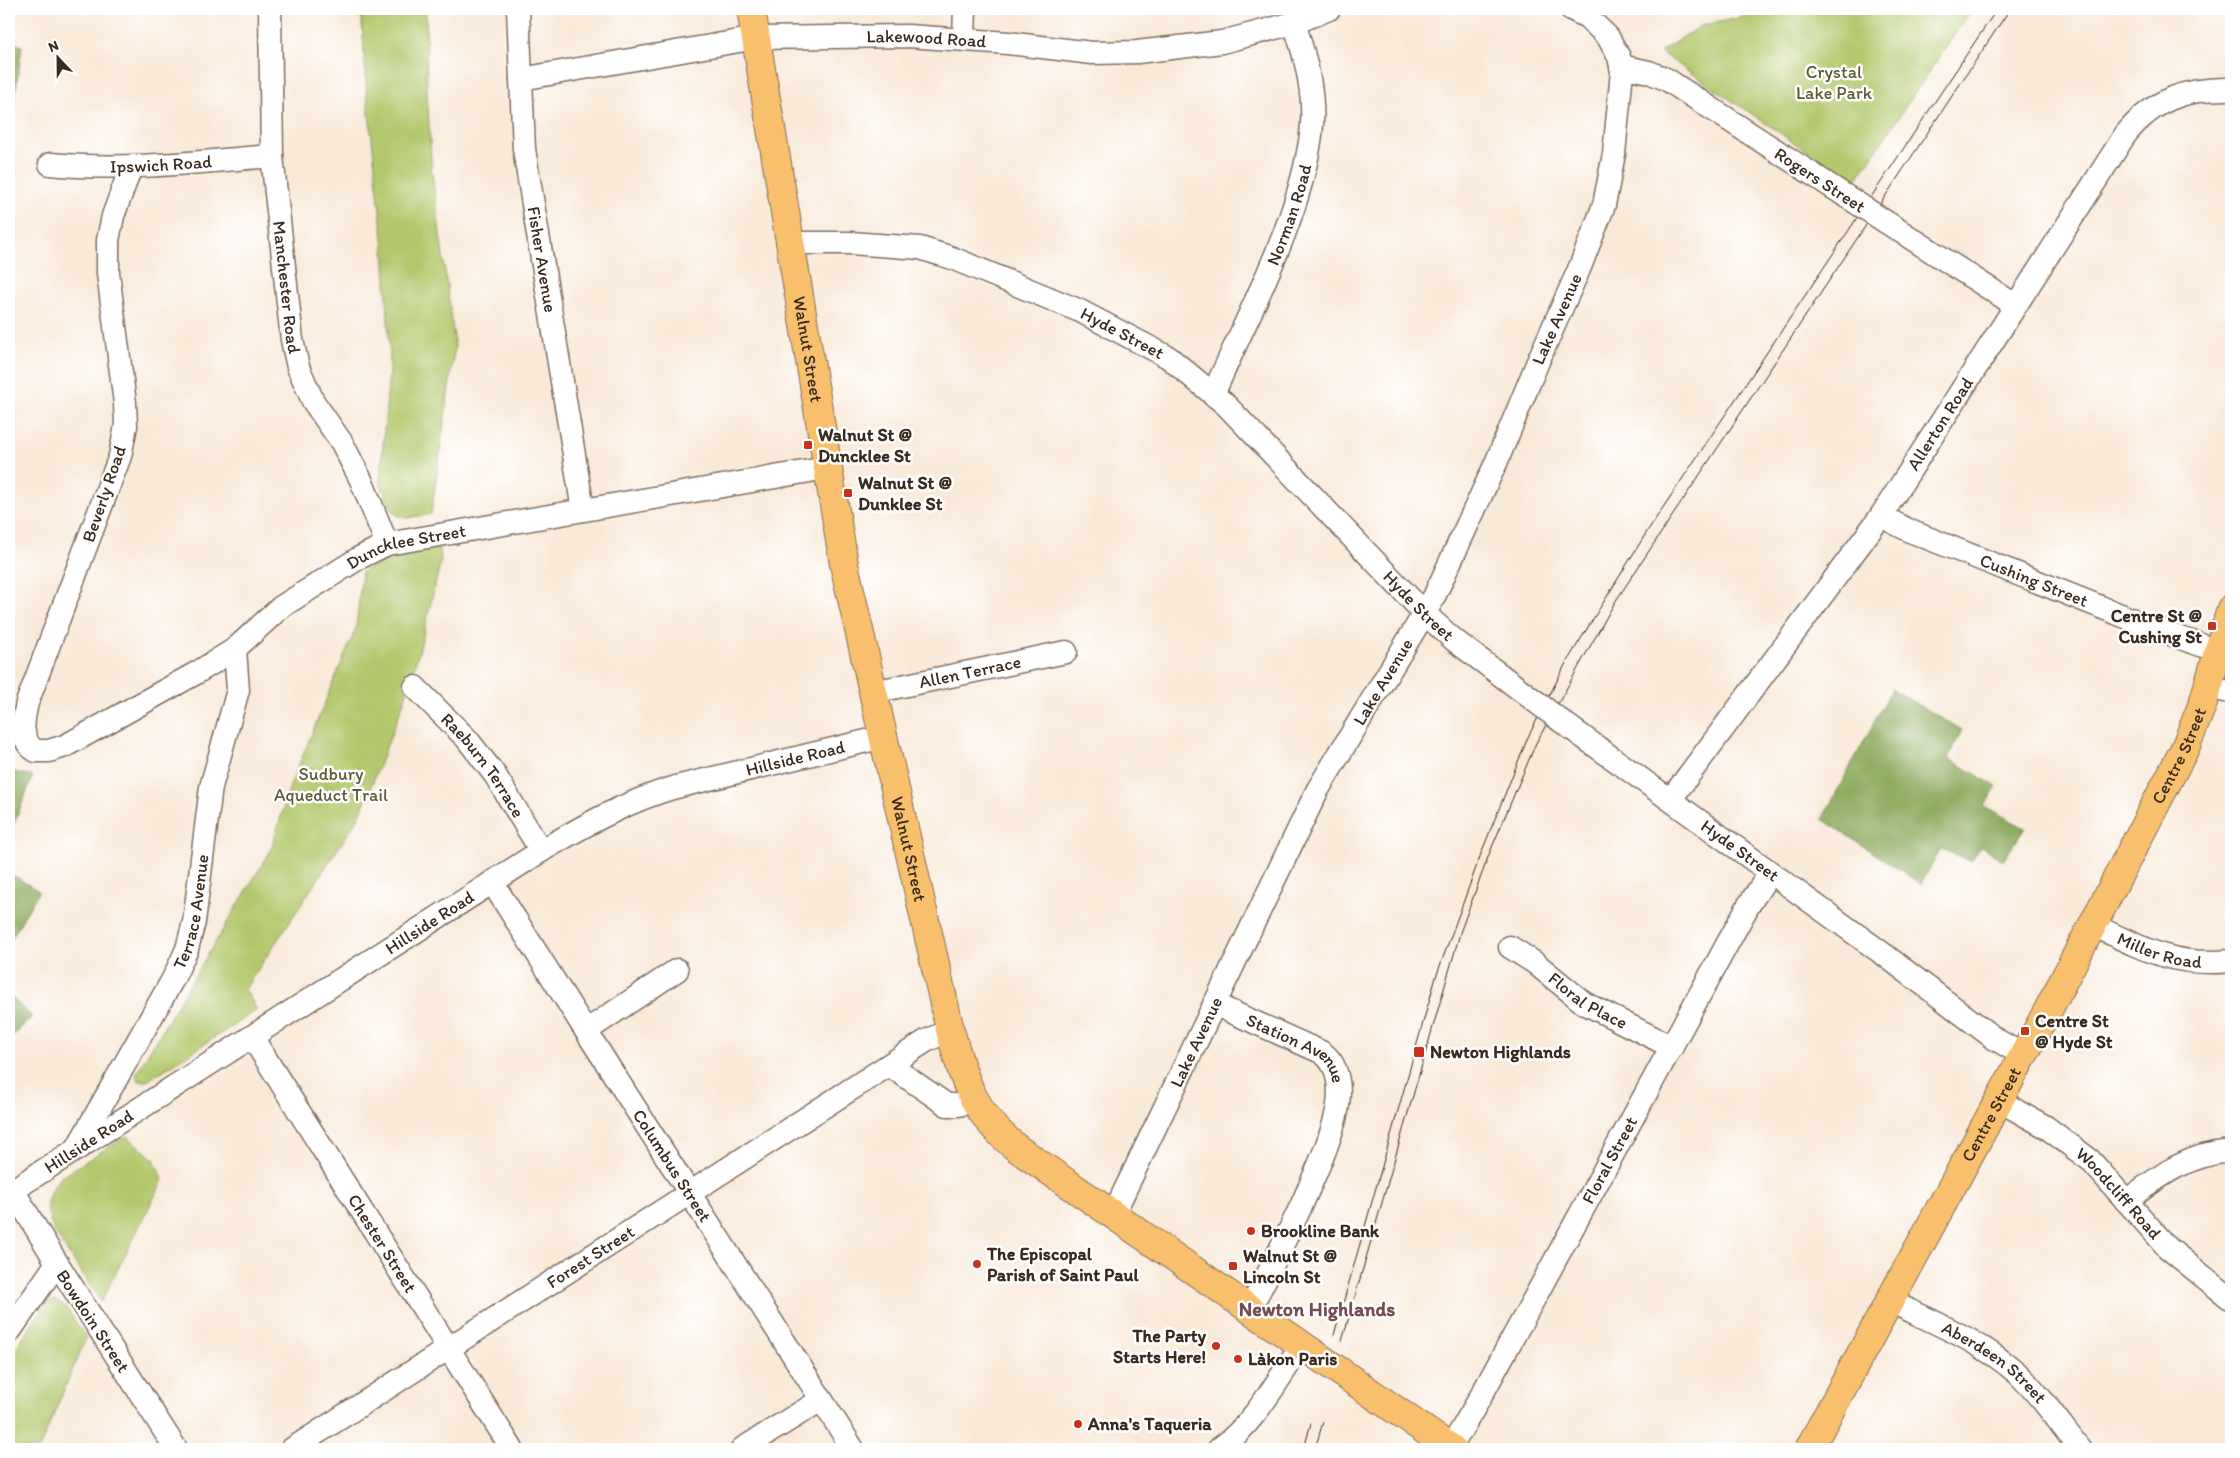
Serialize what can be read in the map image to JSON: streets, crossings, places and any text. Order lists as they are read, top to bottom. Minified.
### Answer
{"streets":{"main road":["Walnut Street","Centre Street"],"street":["Lakewood Road","Ipswich Road","Rogers Street","Norman Road","Fisher Avenue","Manchester Road","Lake Avenue","Hyde Street","Allerton Road","Beverly Road","Duncklee Street","Cushing Street","Allen Terrace","Hillside Road","Raeburn Terrace","Terrace Avenue","Miller Road","Floral Place","Station Avenue","Floral Street","Columbus Street","Woodcliff Road","Chester Street","Forest Street","Bowdoin Street","Aberdeen Street"]},"crossings":[["Lakewood Road","Norman Road"],["Lakewood Road","Fisher Avenue"],["Lakewood Road","Walnut Street"],["Ipswich Road","Manchester Road"],["Ipswich Road","Beverly Road"],["Rogers Street","Lake Avenue"],["Rogers Street","Allerton Road"],["Norman Road","Hyde Street"],["Fisher Avenue","Duncklee Street"],["Manchester Road","Duncklee Street"],["Lake Avenue","Hyde Street"],["Lake Avenue","Walnut Street"],["Lake Avenue","Station Avenue"],["Hyde Street","Walnut Street"],["Hyde Street","Allerton Road"],["Hyde Street","Centre Street"],["Hyde Street","Floral Street"],["Walnut Street","Duncklee Street"],["Walnut Street","Allen Terrace"],["Walnut Street","Hillside Road"],["Walnut Street","Station Avenue"],["Walnut Street","Floral Street"],["Walnut Street","Forest Street"],["Allerton Road","Cushing Street"],["Beverly Road","Duncklee Street"],["Duncklee Street","Terrace Avenue"],["Cushing Street","Centre Street"],["Centre Street","Miller Road"],["Centre Street","Woodcliff Road"],["Centre Street","Aberdeen Street"],["Hillside Road","Raeburn Terrace"],["Hillside Road","Terrace Avenue"],["Hillside Road","Columbus Street"],["Hillside Road","Chester Street"],["Hillside Road","Bowdoin Street"],["Floral Place","Floral Street"],["Columbus Street","Forest Street"],["Chester Street","Forest Street"]],"districts":["Newton Highlands"],"parks":["Crystal Lake Park","Sudbury Aqueduct Trail"],"places":{"transit":["Walnut St @ Duncklee St","Walnut St @ Dunklee St","Centre St @ Cushing St","Centre St @ Hyde St","Newton Highlands","Walnut St @ Lincoln St"],"other":["Brookline Bank","The Episcopal Parish of Saint Paul","The Party Starts Here!","Làkon Paris","Anna's Taqueria"]},"north":"top"}
